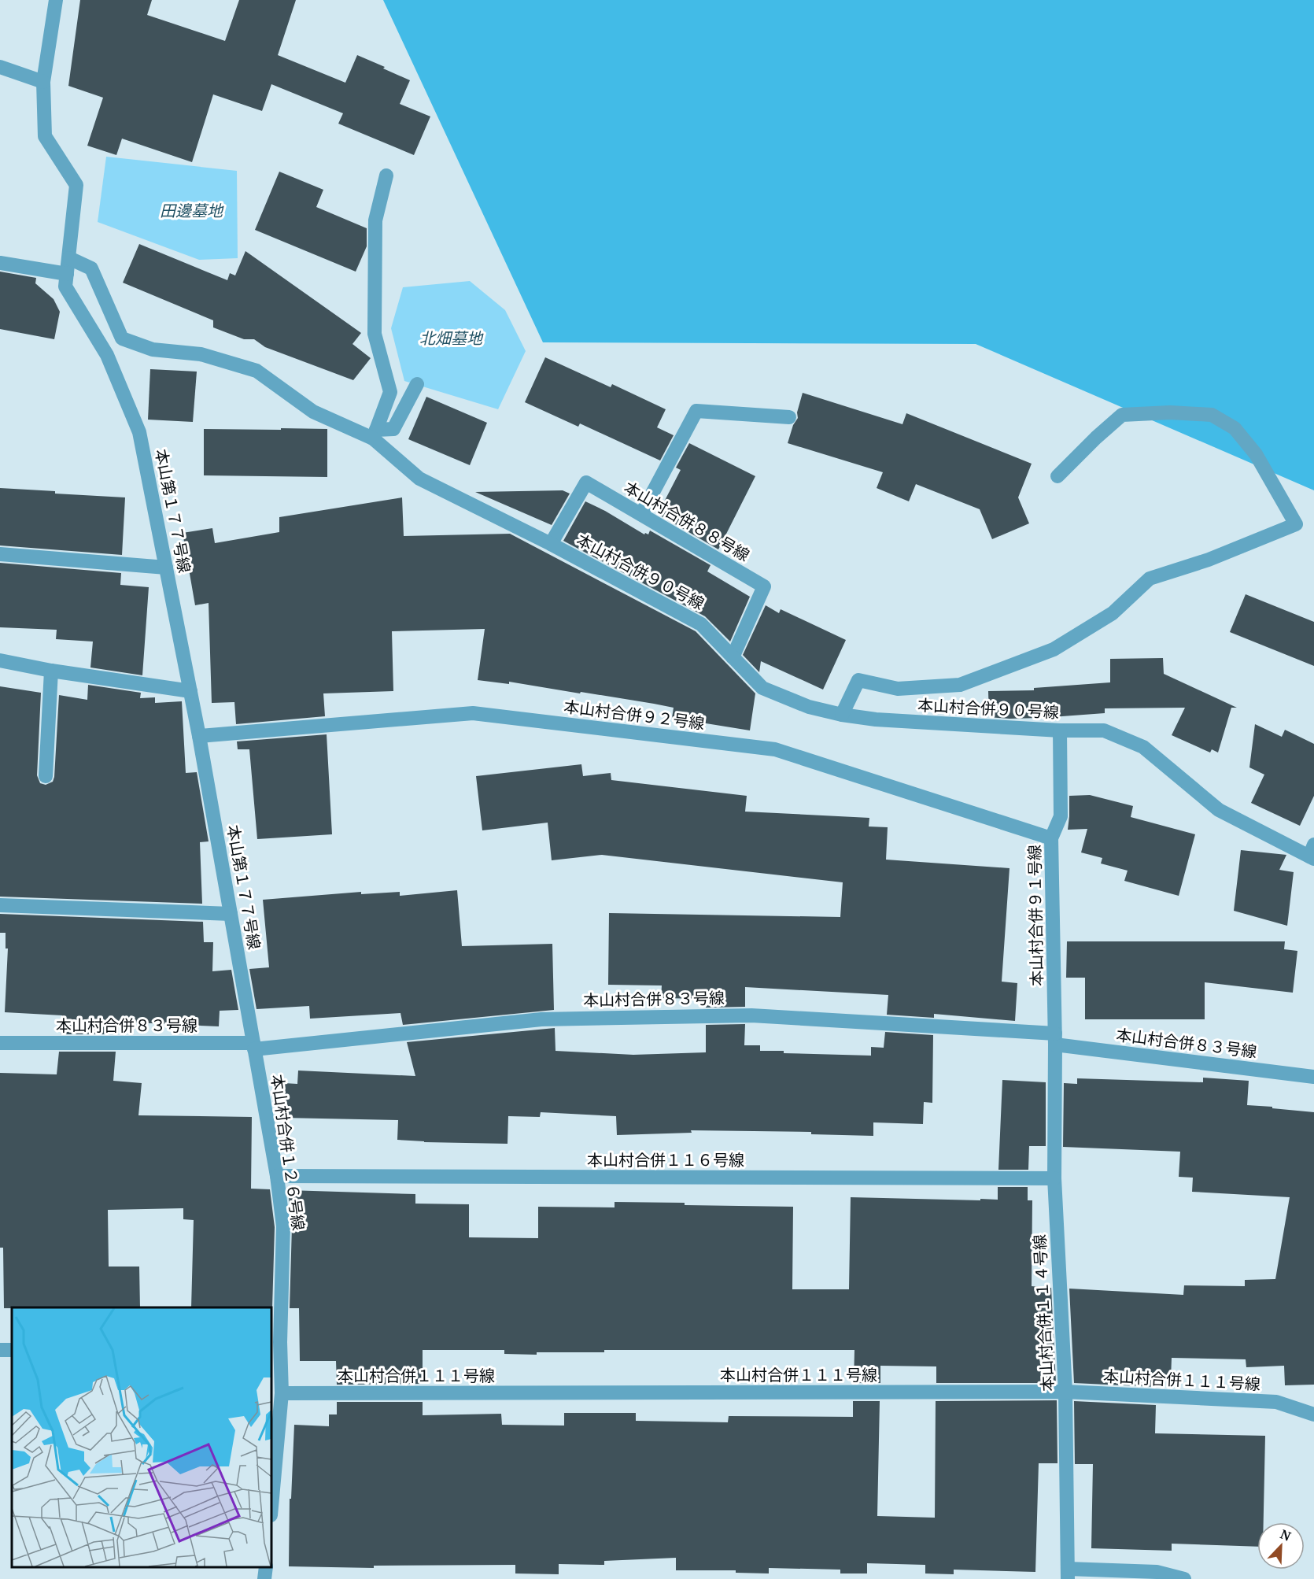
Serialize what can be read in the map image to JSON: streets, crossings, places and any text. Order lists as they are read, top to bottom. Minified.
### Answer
{"streets":{"street":["本山第１７７号線","本山村合併８８号線","本山村合併９０号線","本山村合併９２号線","本山村合併９１号線","本山村合併８３号線","本山村合併１２６号線","本山村合併１１６号線","本山村合併１１４号線","本山村合併１１１号線"]},"crossings":[["本山第１７７号線","本山村合併９０号線"],["本山第１７７号線","本山村合併９２号線"],["本山第１７７号線","本山村合併８３号線"],["本山第１７７号線","本山村合併１２６号線"],["本山村合併８８号線","本山村合併９０号線"],["本山村合併９０号線","本山村合併９１号線"],["本山村合併９２号線","本山村合併９１号線"],["本山村合併９１号線","本山村合併８３号線"],["本山村合併９１号線","本山村合併１１４号線"],["本山村合併８３号線","本山村合併１２６号線"],["本山村合併８３号線","本山村合併１１４号線"],["本山村合併１２６号線","本山村合併１１６号線"],["本山村合併１２６号線","本山村合併１１１号線"],["本山村合併１１６号線","本山村合併１１４号線"],["本山村合併１１４号線","本山村合併１１１号線"]],"parks":["田邊墓地","北畑墓地"],"north":"top right"}
